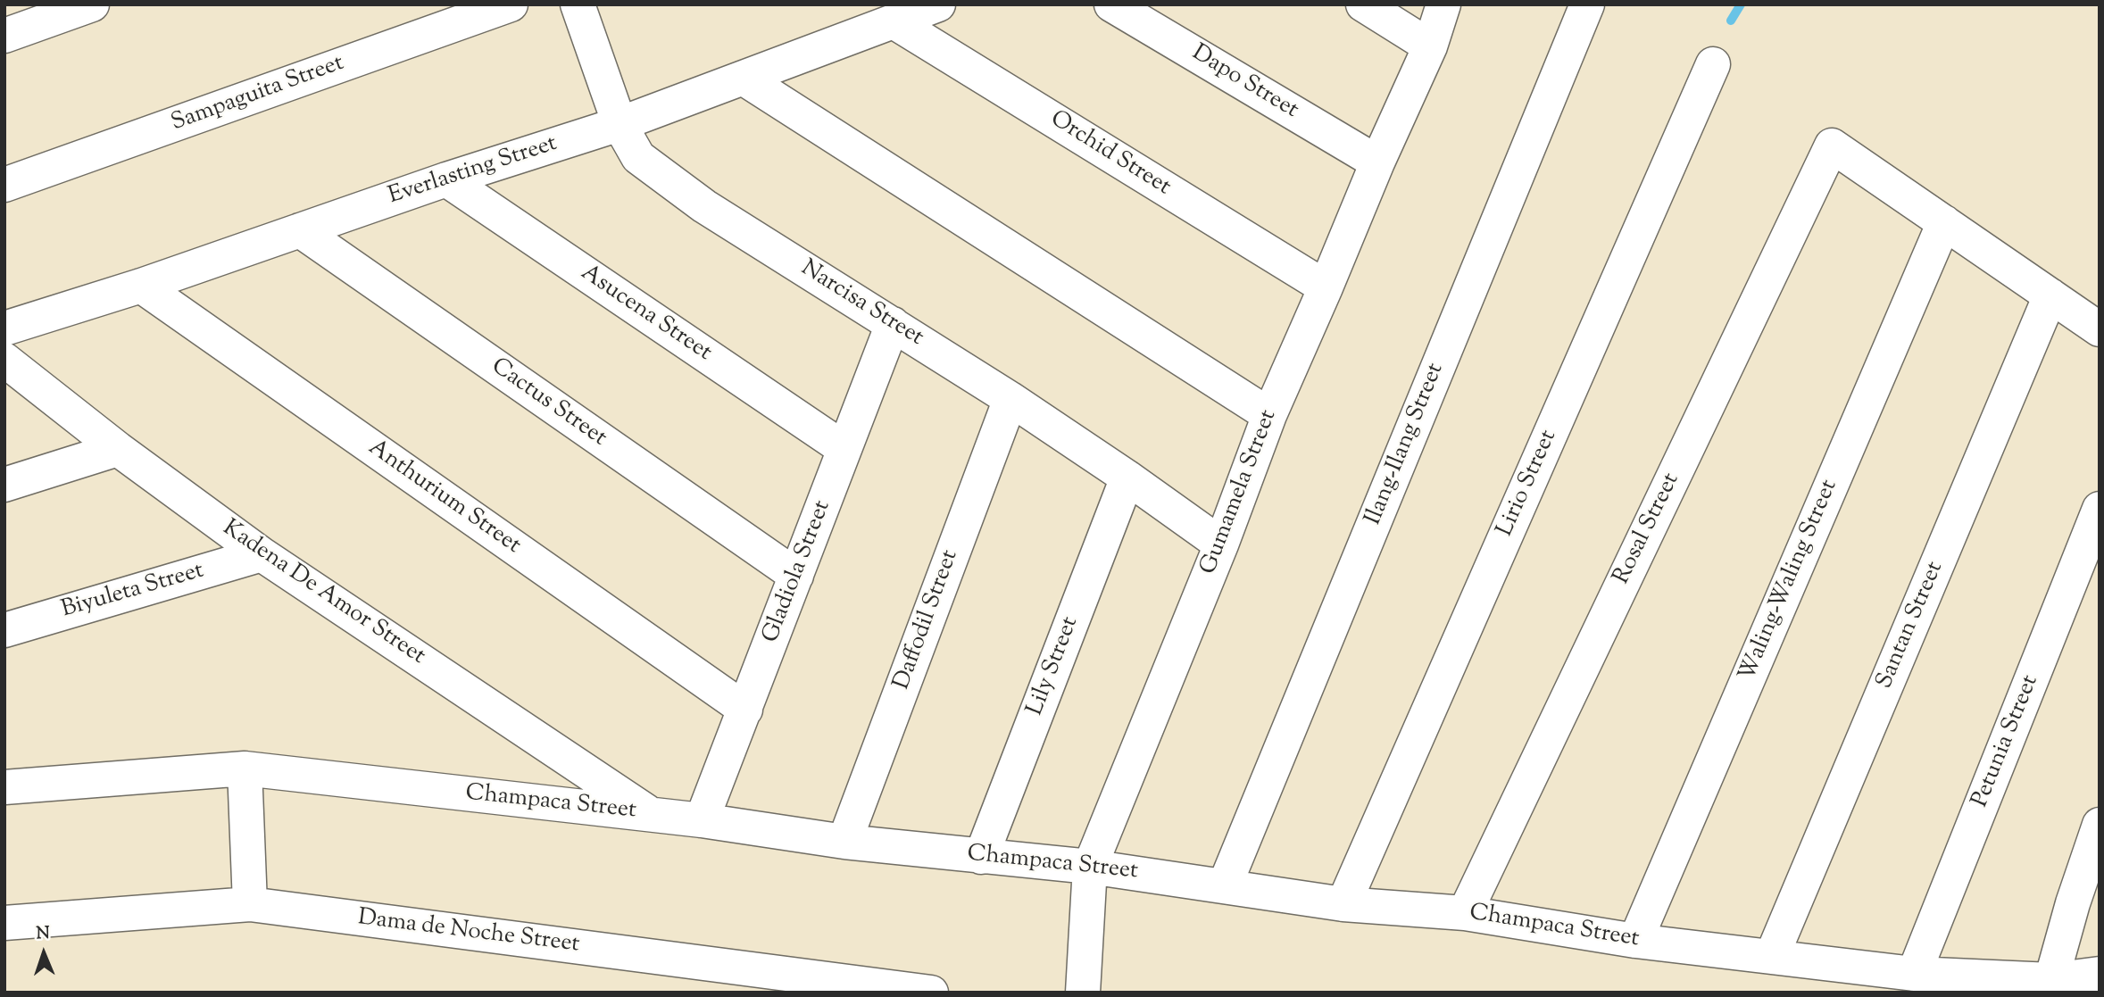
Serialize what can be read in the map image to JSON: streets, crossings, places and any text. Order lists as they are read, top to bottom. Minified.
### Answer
{"streets":{"street":["Dapo Street","Sampaguita Street","Orchid Street","Everlasting Street","Narcisa Street","Asucena Street","Cactus Street","Ilang-Ilang Street","Lirio Street","Gumamela Street","Anthurium Street","Rosal Street","Gladiola Street","Waling-Waling Street","Biyuleta Street","Kadena De Amor Street","Daffodil Street","Santan Street","Lily Street","Petunia Street","Champaca Street","Dama de Noche Street"]},"crossings":[["Dapo Street","Gumamela Street"],["Orchid Street","Everlasting Street"],["Orchid Street","Gumamela Street"],["Everlasting Street","Narcisa Street"],["Everlasting Street","Asucena Street"],["Everlasting Street","Cactus Street"],["Everlasting Street","Anthurium Street"],["Narcisa Street","Gumamela Street"],["Narcisa Street","Gladiola Street"],["Narcisa Street","Daffodil Street"],["Narcisa Street","Lily Street"],["Asucena Street","Gladiola Street"],["Cactus Street","Gladiola Street"],["Ilang-Ilang Street","Champaca Street"],["Lirio Street","Champaca Street"],["Gumamela Street","Champaca Street"],["Anthurium Street","Gladiola Street"],["Rosal Street","Waling-Waling Street"],["Rosal Street","Champaca Street"],["Gladiola Street","Champaca Street"],["Waling-Waling Street","Champaca Street"],["Biyuleta Street","Kadena De Amor Street"],["Kadena De Amor Street","Champaca Street"],["Daffodil Street","Champaca Street"],["Santan Street","Champaca Street"],["Lily Street","Champaca Street"],["Petunia Street","Champaca Street"]],"north":"top"}
